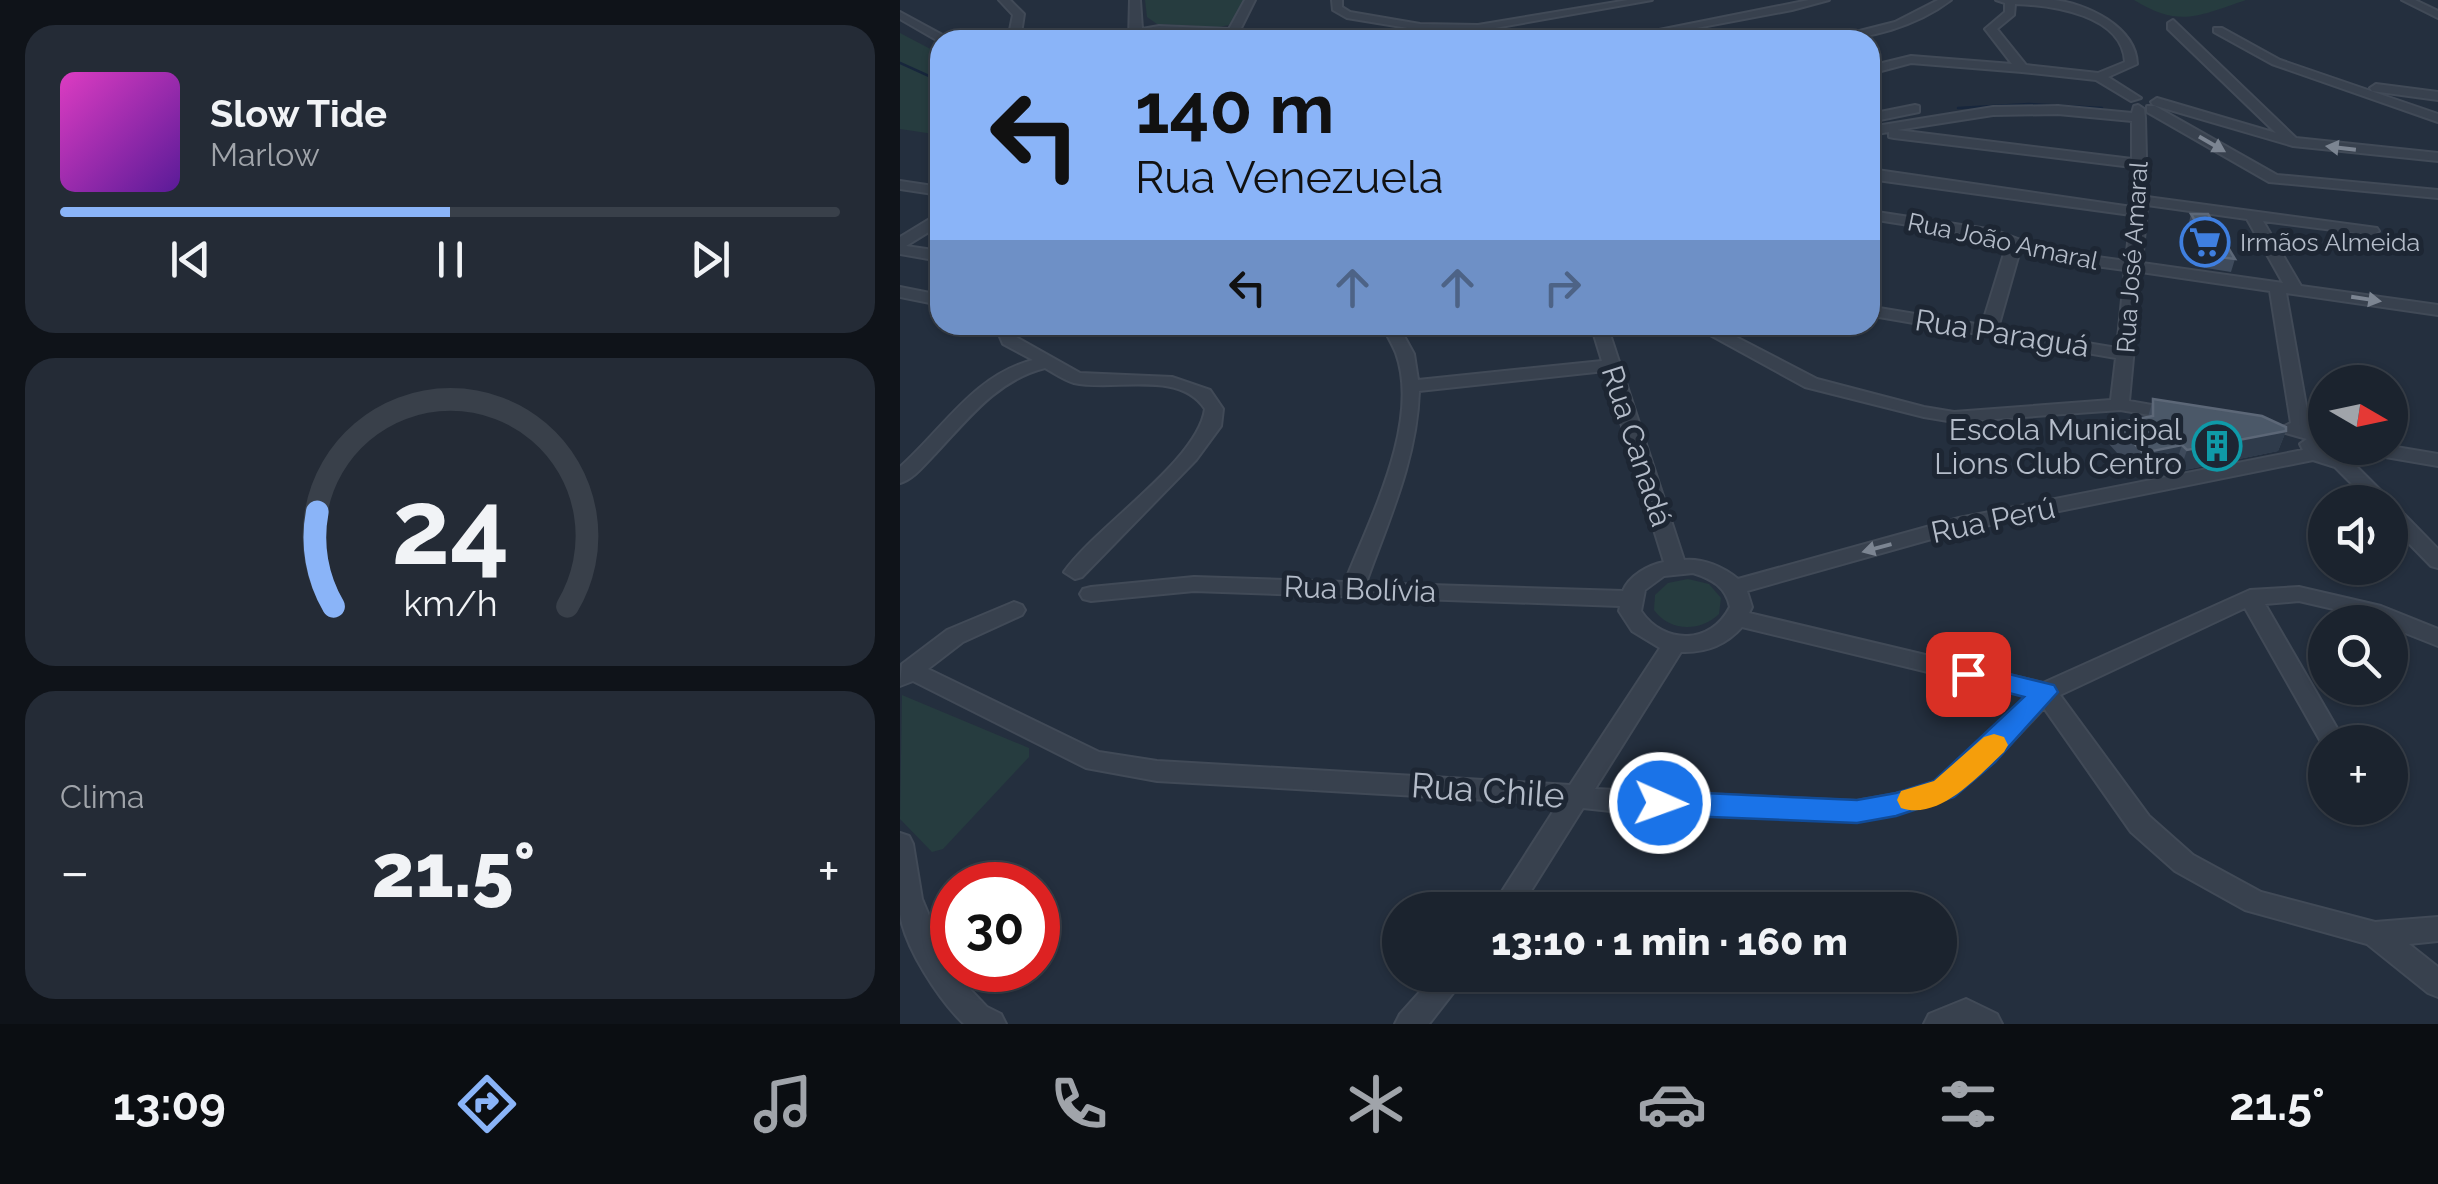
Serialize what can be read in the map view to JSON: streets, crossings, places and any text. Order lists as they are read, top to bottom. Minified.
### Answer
{"streets":{"street":["Rua João Amaral","Rua José Amaral","Rua Paraguá","Rua Canadá","Rua Perú","Rua Bolívia","Rua Chile"]},"crossings":[["Rua João Amaral","Rua José Amaral"],["Rua José Amaral","Rua Paraguá"],["Rua Canadá","Rua Perú"],["Rua Canadá","Rua Bolívia"],["Rua Perú","Rua Bolívia"]],"places":{"supermarket":["Irmãos Almeida"],"building":["Escola Municipal Lions Club Centro"]},"north":"right","page":{"turn":["140 m","Rua Venezuela"],"song":["Slow Tide","Marlow"],"map_buttons":"+","tile":"Clima","heat":["−","21.5°","+"],"limit":"30","trip":"13:10 · 1 min · 160 m","tabs":["13:09","21.5°"],"gauge":["24","km/h"]}}
